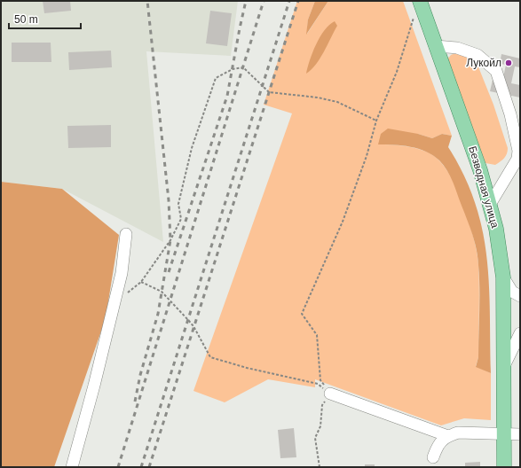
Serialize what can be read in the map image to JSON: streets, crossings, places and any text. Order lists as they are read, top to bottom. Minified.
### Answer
{"streets":{"main road":["Безводная улица"]},"places":["Лукойл"],"scale_bar":"50 m"}
